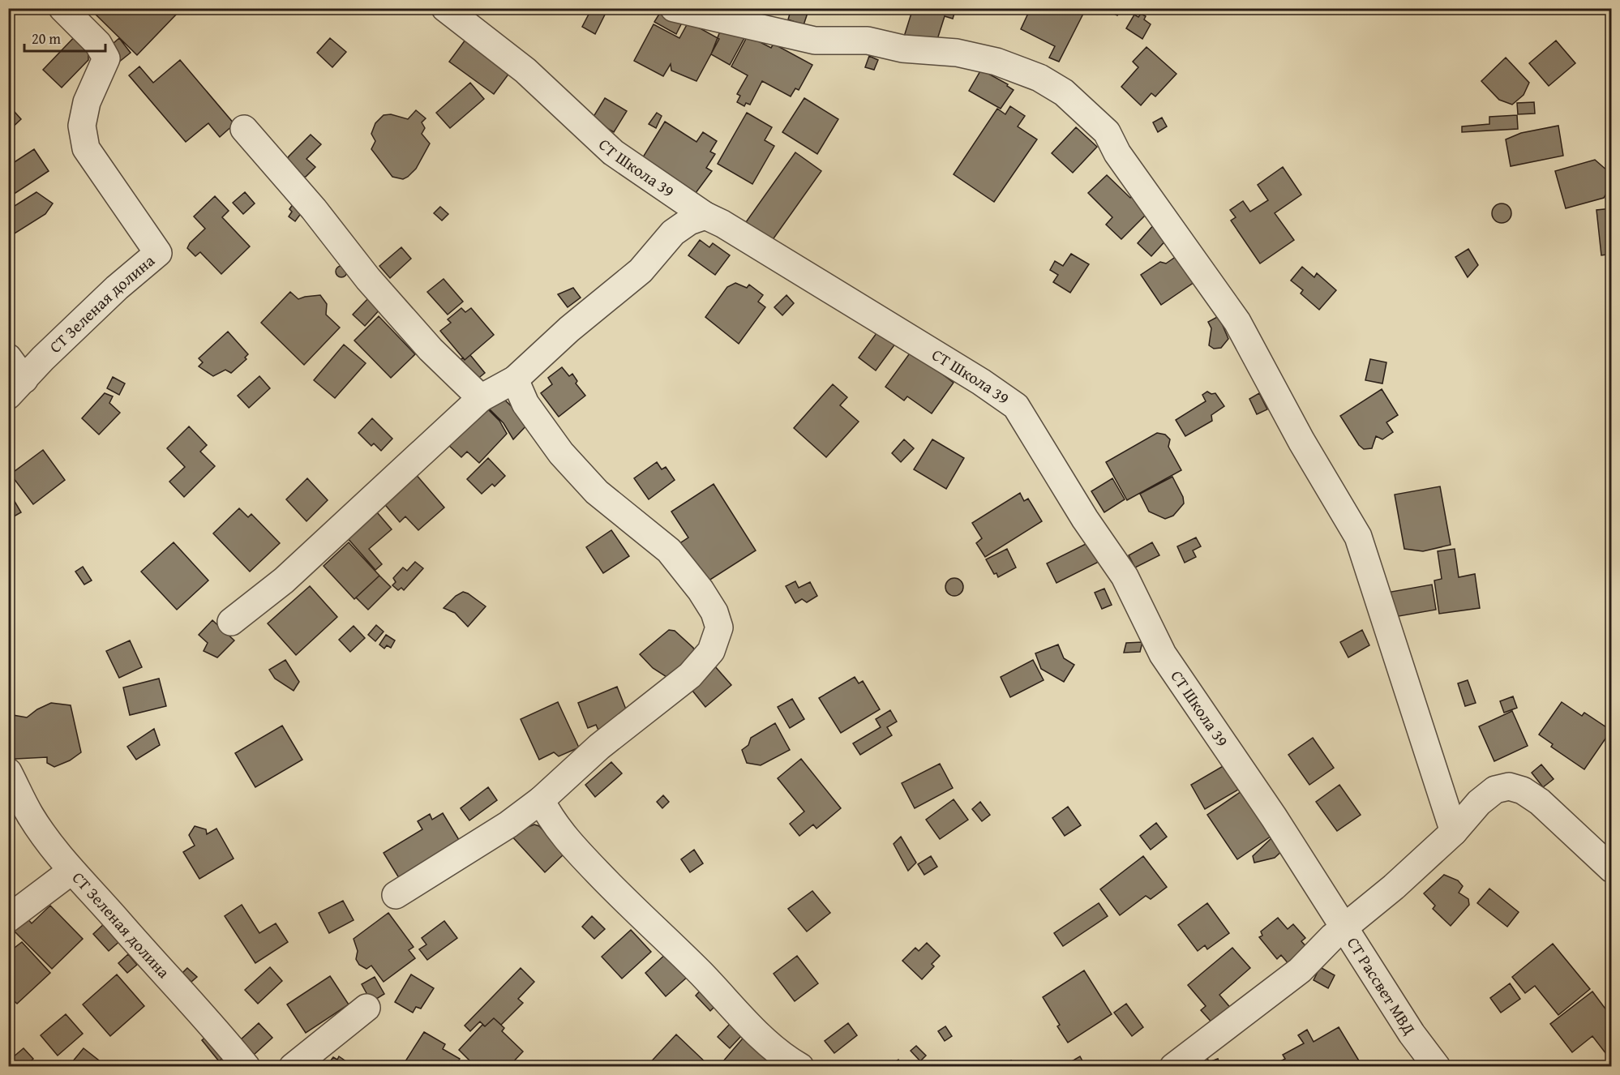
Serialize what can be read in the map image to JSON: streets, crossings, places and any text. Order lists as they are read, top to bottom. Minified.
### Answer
{"streets":{"street":["СТ Школа 39","СТ Зеленая долина","СТ Рассвет МВД"]},"crossings":[["СТ Школа 39","СТ Рассвет МВД"]],"scale_bar":"20 m"}
